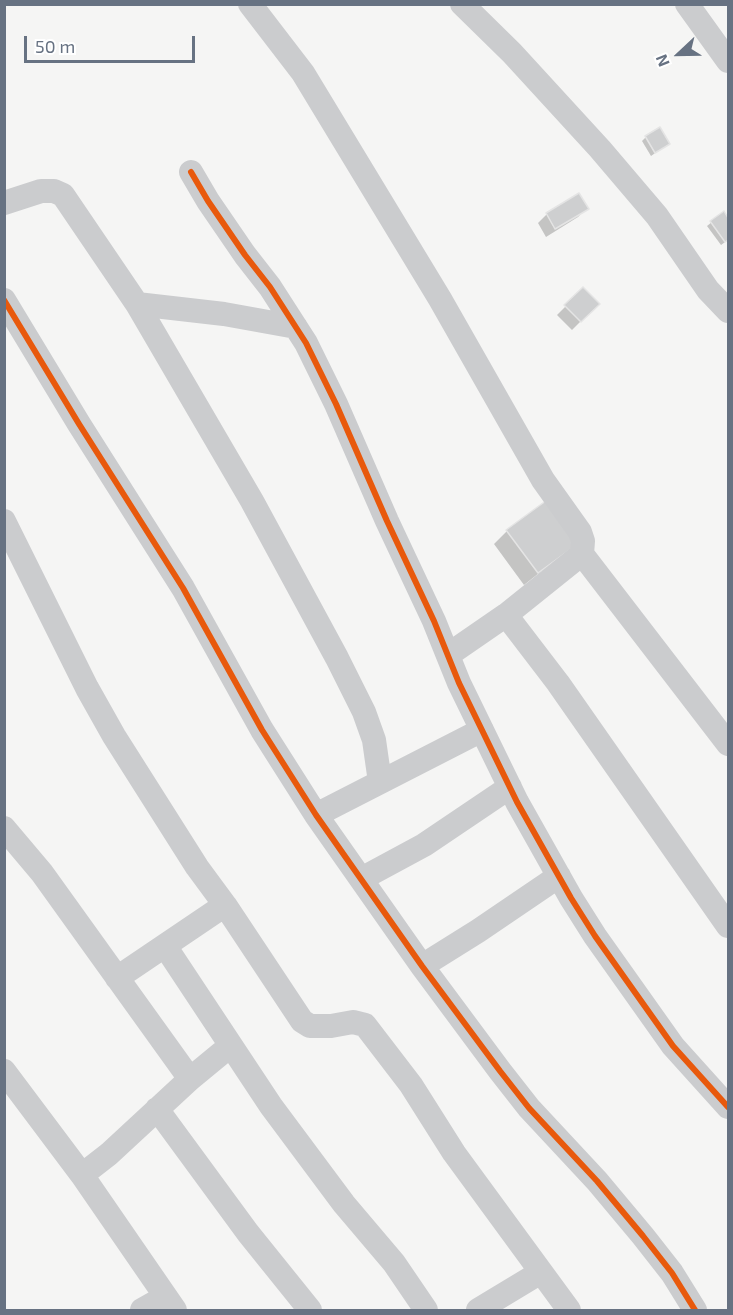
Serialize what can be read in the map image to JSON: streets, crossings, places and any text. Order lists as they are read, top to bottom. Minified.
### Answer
{"scale_bar":"50 m","north":"left"}
